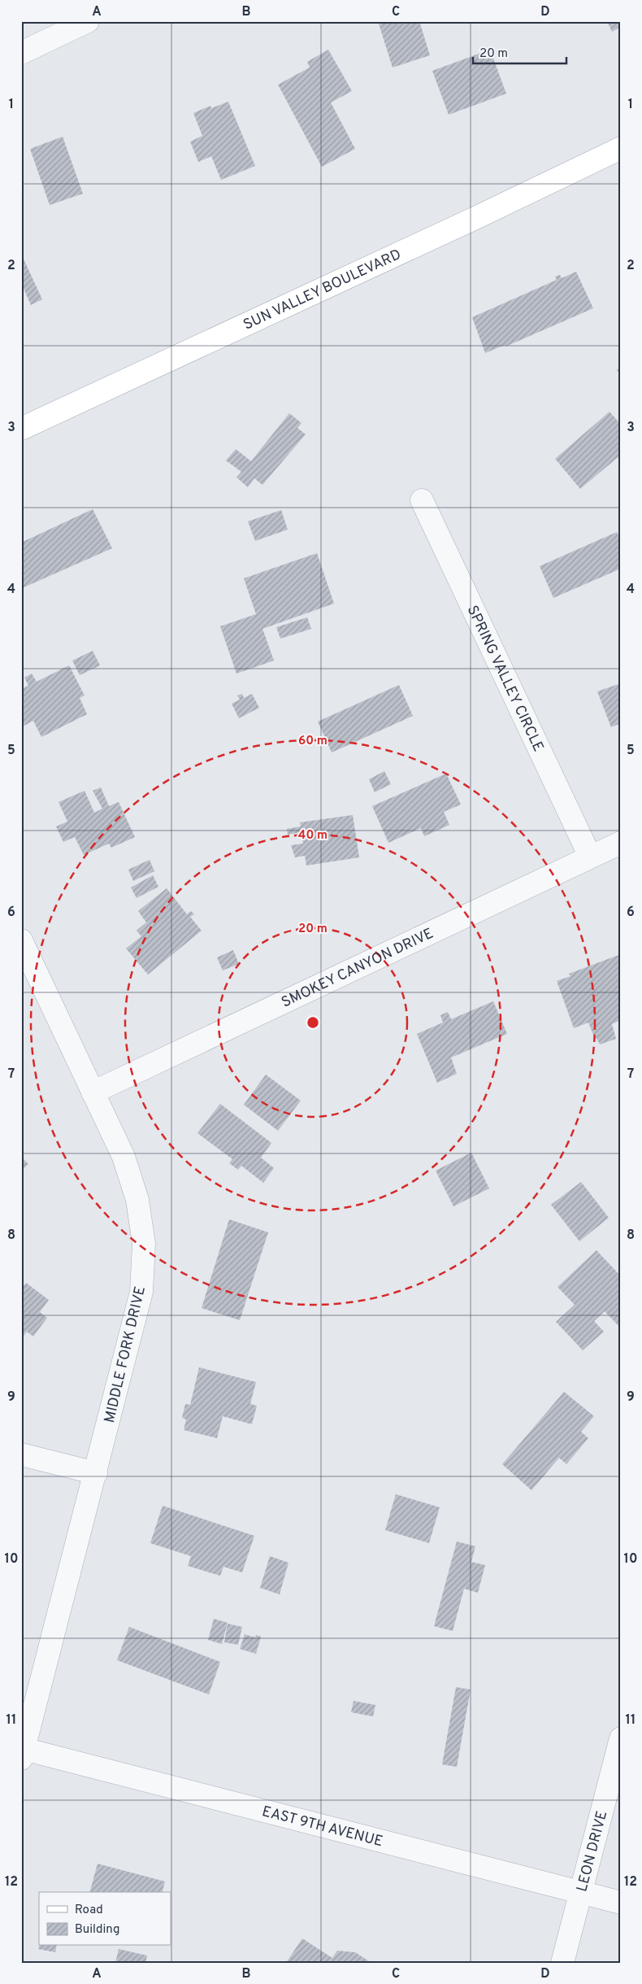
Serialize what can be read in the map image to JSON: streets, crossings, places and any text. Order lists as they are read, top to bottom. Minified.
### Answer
{"streets":{"main road":["SUN VALLEY BOULEVARD"],"street":["SPRING VALLEY CIRCLE","SMOKEY CANYON DRIVE","MIDDLE FORK DRIVE","EAST 9TH AVENUE","LEON DRIVE"]},"crossings":[["SPRING VALLEY CIRCLE","SMOKEY CANYON DRIVE"],["SMOKEY CANYON DRIVE","MIDDLE FORK DRIVE"],["MIDDLE FORK DRIVE","EAST 9TH AVENUE"],["EAST 9TH AVENUE","LEON DRIVE"]],"legend":["Road","Building"],"scale_bar":"20 m","grid":{"columns":["A","B","C","D"],"rows":["1","2","3","4","5","6","7","8","9","10","11","12"]},"rings":["60 m","40 m","20 m"]}
